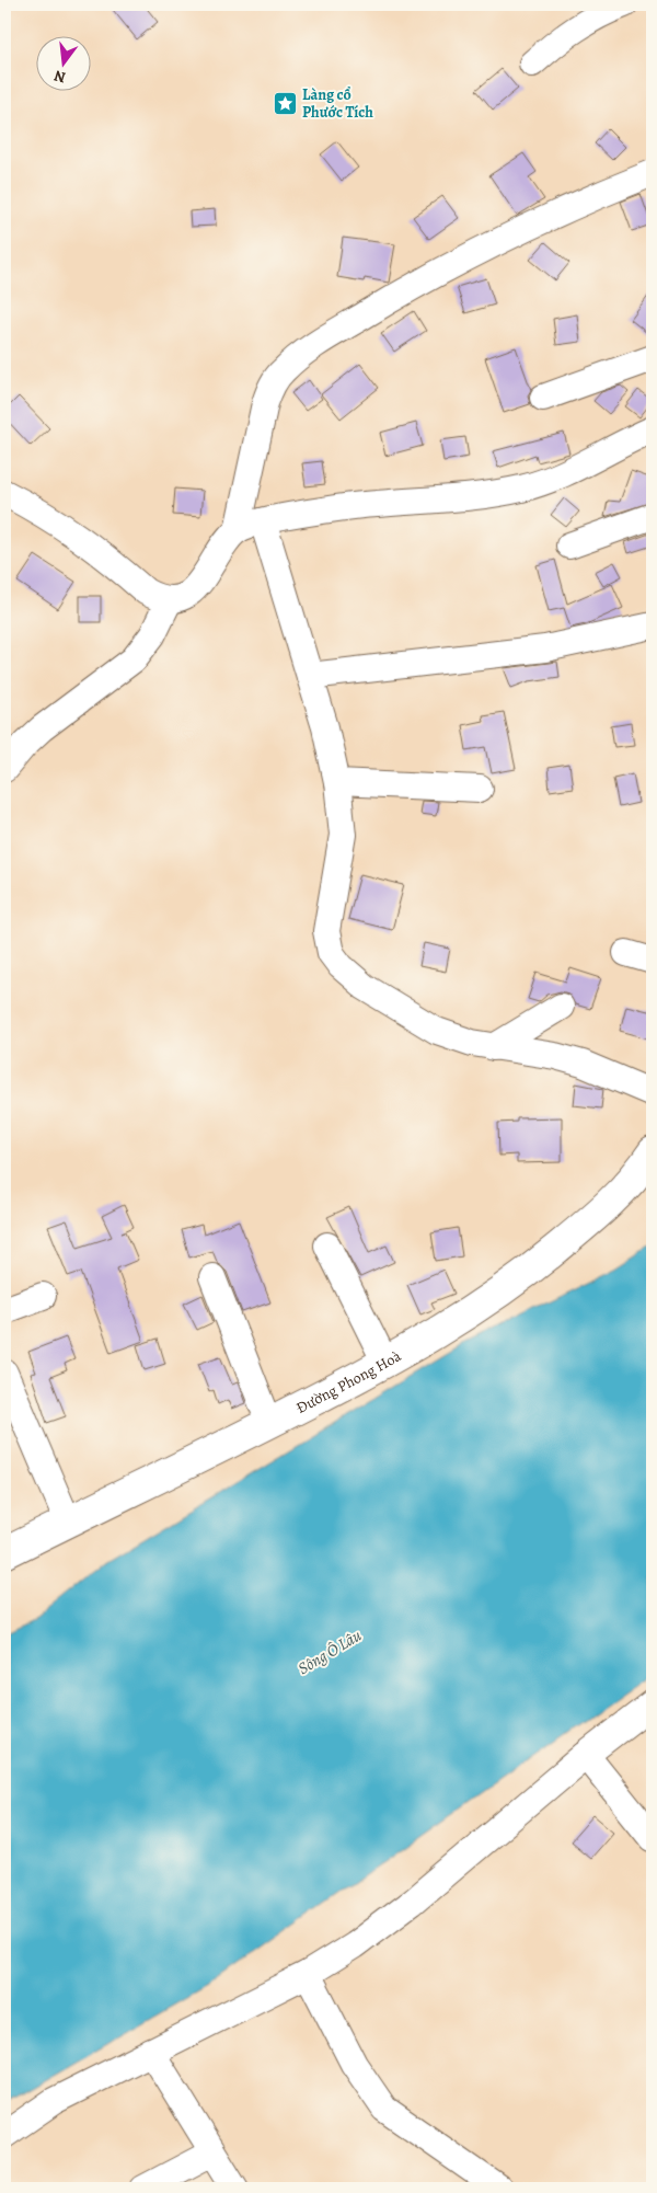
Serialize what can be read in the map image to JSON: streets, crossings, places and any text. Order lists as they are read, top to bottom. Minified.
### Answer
{"streets":{"main road":["Đường Phong Hoà"]},"water":["Sông Ô Lâu"],"places":{"place":["Làng cổ Phước Tích"]},"north":"bottom"}
